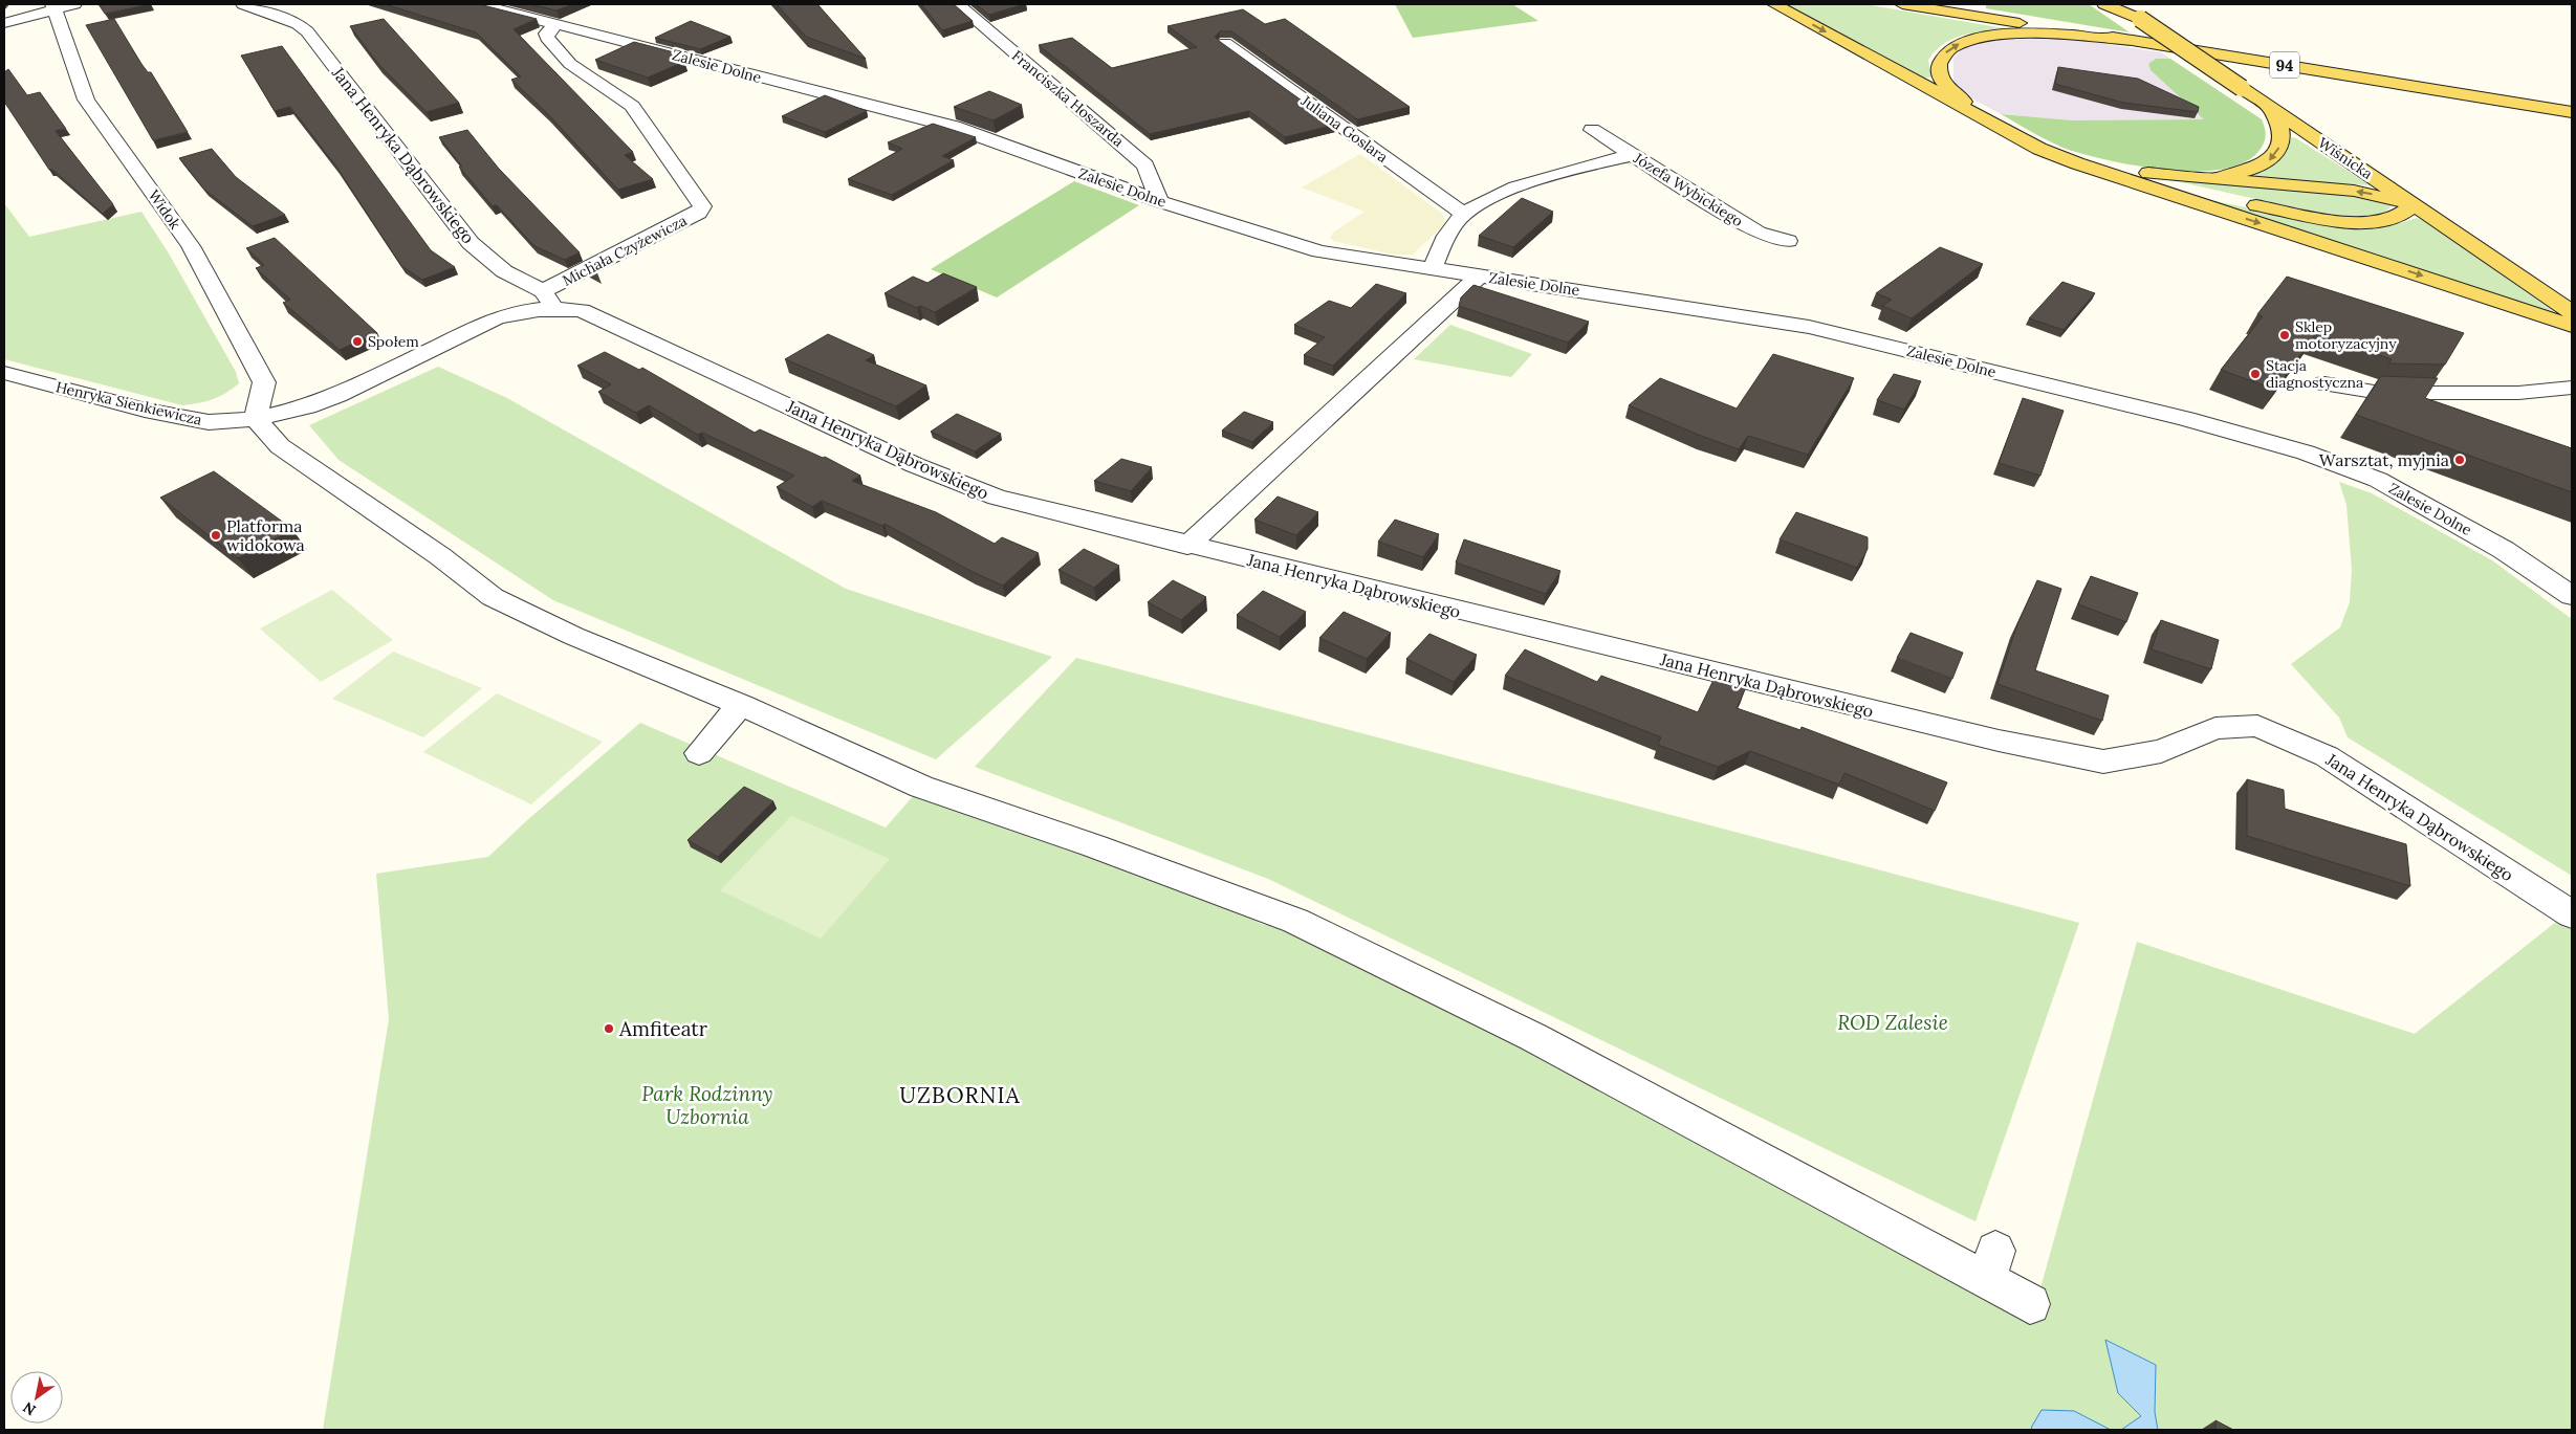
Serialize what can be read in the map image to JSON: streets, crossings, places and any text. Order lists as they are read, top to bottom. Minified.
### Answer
{"streets":{"main road":["94","Wiśnicka"],"street":["Zalesie Dolne","Franciszka Hoszarda","Juliana Goslara","Jana Henryka Dąbrowskiego","Józefa Wybickiego","Widok","Michała Czyżewicza","Henryka Sienkiewicza"]},"crossings":[["Zalesie Dolne","Franciszka Hoszarda"],["Zalesie Dolne","Michała Czyżewicza"],["Jana Henryka Dąbrowskiego","Michała Czyżewicza"],["Jana Henryka Dąbrowskiego","Henryka Sienkiewicza"],["Widok","Henryka Sienkiewicza"],["Michała Czyżewicza","Henryka Sienkiewicza"]],"districts":["UZBORNIA"],"parks":["ROD Zalesie","Park Rodzinny Uzbornia"],"places":["Sklep motoryzacyjny","Społem","Stacja diagnostyczna","Warsztat, myjnia","Platforma widokowa","Amfiteatr"],"north":"bottom left"}
